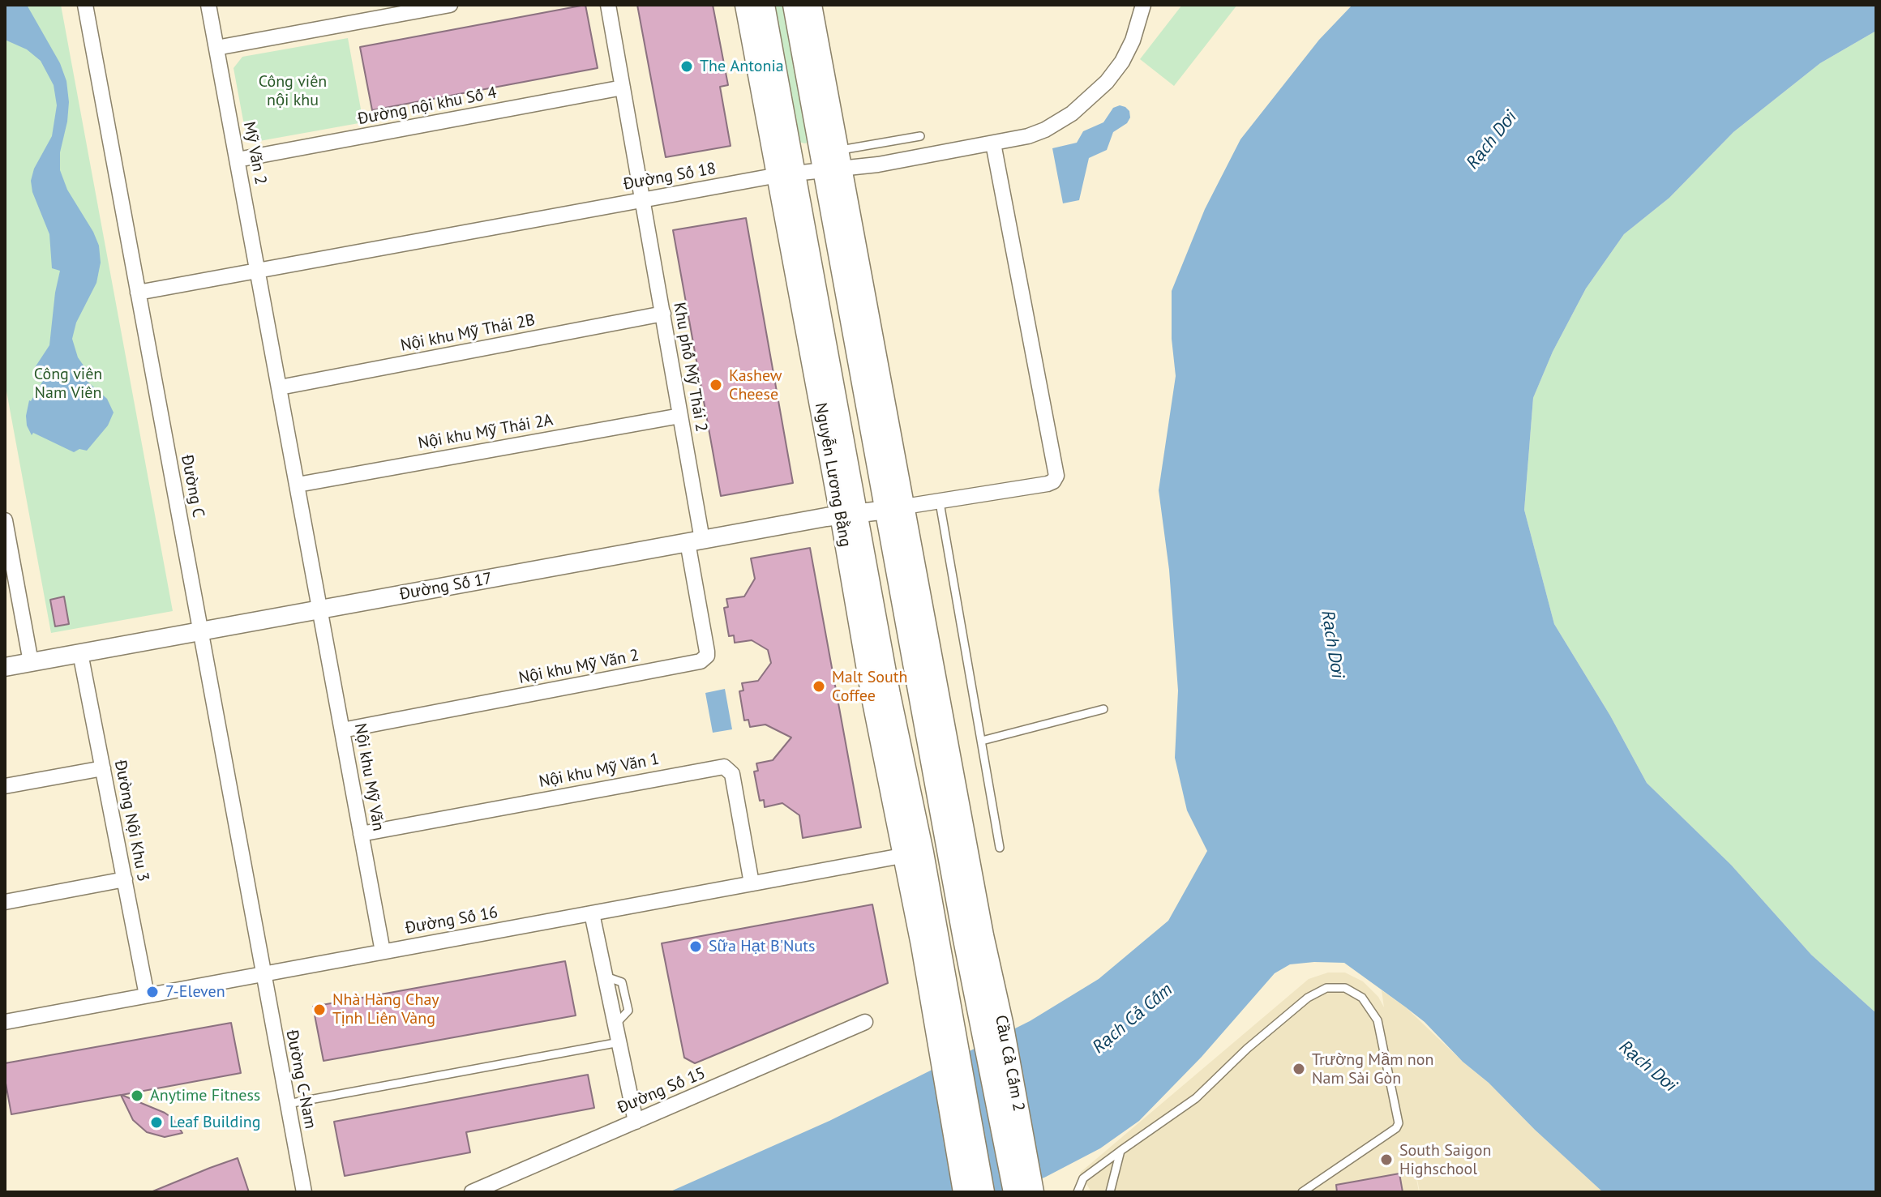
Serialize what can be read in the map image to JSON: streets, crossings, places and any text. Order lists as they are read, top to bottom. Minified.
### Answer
{"streets":{"main road":["Nguyễn Lương Bằng","Cầu Cả Cấm 2"],"street":["Đường nội khu Số 4","Mỹ Văn 2","Đường Số 18","Nội khu Mỹ Thái 2B","Khu phố Mỹ Thái 2","Nội khu Mỹ Thái 2A","Đường C","Đường Số 17","Nội khu Mỹ Văn 2","Nội khu Mỹ Văn 1","Nội khu Mỹ Văn","Đường Nội Khu 3","Đường Số 16","Đường C-Nam","Đường Số 15"]},"crossings":[["Đường nội khu Số 4","Mỹ Văn 2"],["Mỹ Văn 2","Đường Số 18"],["Đường Số 18","Khu phố Mỹ Thái 2"],["Đường Số 18","Nguyễn Lương Bằng"],["Đường Số 18","Đường C"],["Nội khu Mỹ Thái 2B","Khu phố Mỹ Thái 2"],["Khu phố Mỹ Thái 2","Nội khu Mỹ Thái 2A"],["Khu phố Mỹ Thái 2","Đường Số 17"],["Khu phố Mỹ Thái 2","Nội khu Mỹ Văn 2"],["Nguyễn Lương Bằng","Đường Số 17"],["Nguyễn Lương Bằng","Đường Số 16"],["Đường C","Đường Số 17"],["Đường C","Đường Số 16"],["Đường C","Đường C-Nam"],["Đường Số 17","Nội khu Mỹ Văn 2"],["Đường Số 17","Nội khu Mỹ Văn"],["Đường Số 17","Đường Nội Khu 3"],["Nội khu Mỹ Văn 2","Nội khu Mỹ Văn"],["Nội khu Mỹ Văn 1","Nội khu Mỹ Văn"],["Nội khu Mỹ Văn 1","Đường Số 16"],["Nội khu Mỹ Văn","Đường Số 16"],["Đường Nội Khu 3","Đường Số 16"],["Đường Số 16","Đường C-Nam"]],"water":["Rạch Dơi","Rạch Cả Cấm"],"parks":["Công viên nội khu","Công viên Nam Viên"],"places":["The Antonia","Kashew Cheese","Malt South Coffee","Sữa Hạt B'Nuts","7-Eleven","Nhà Hàng Chay Tịnh Liên Vàng","Trường Mầm non Nam Sài Gòn","Anytime Fitness","Leaf Building","South Saigon Highschool"]}
